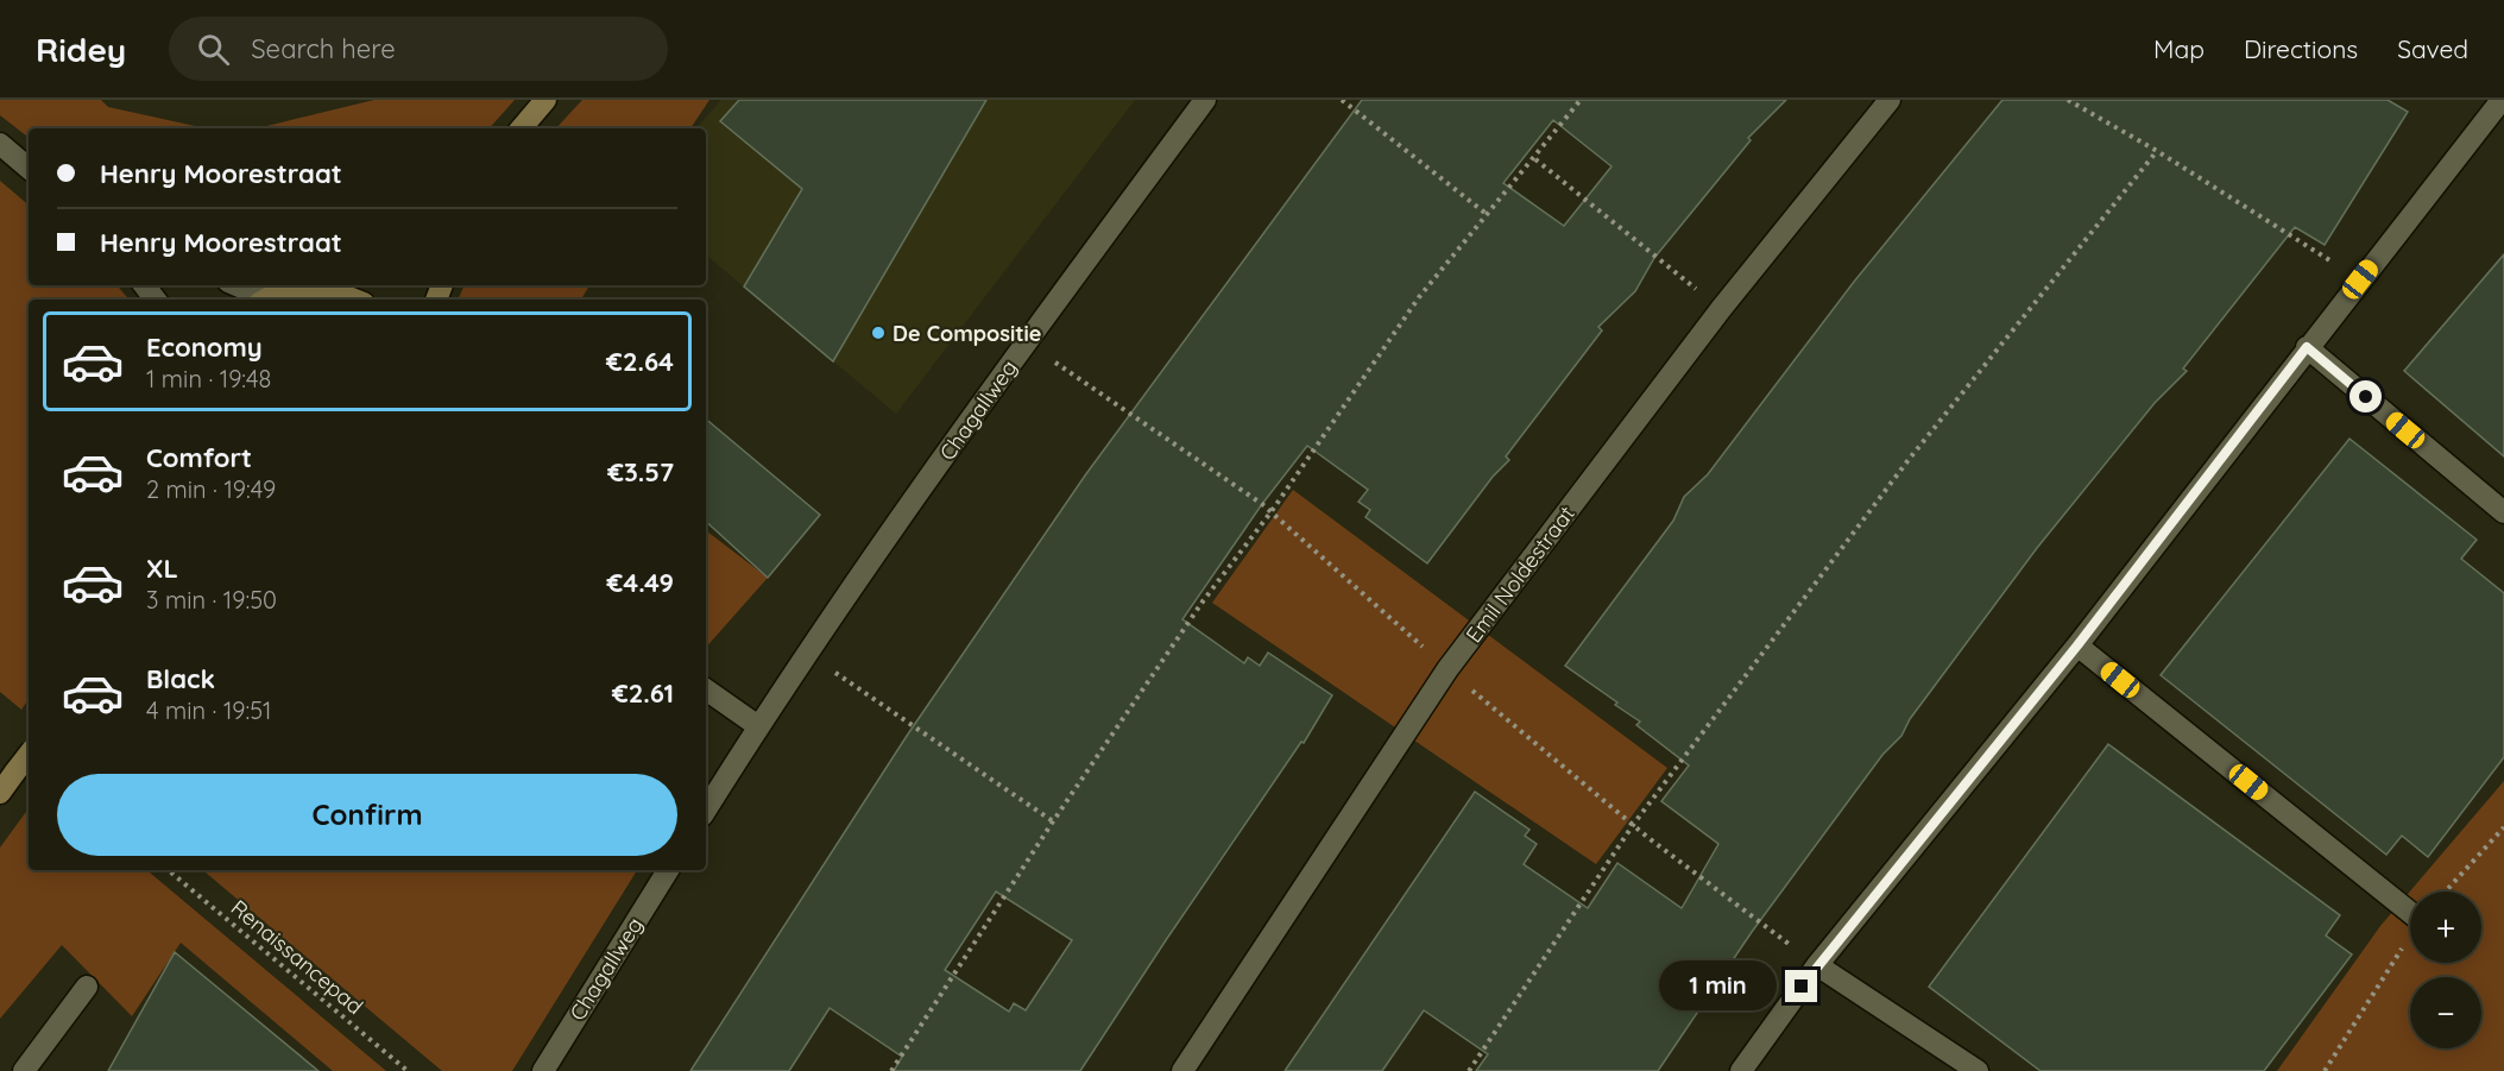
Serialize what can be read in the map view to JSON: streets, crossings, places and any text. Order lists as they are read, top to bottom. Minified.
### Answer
{"streets":{"street":["Chagallweg","Emil Noldestraat"],"path":["Renaissancepad"]},"places":["De Compositie"],"page":{"header":"Ridey","search":"Search here","nav":["Map","Directions","Saved"],"banner":["Henry Moorestraat","Henry Moorestraat"],"list":[{"name":"Economy","note":"1 min · 19:48","value":"€2.64"},{"name":"Comfort","note":"2 min · 19:49","value":"€3.57"},{"name":"XL","note":"3 min · 19:50","value":"€4.49"},{"name":"Black","note":"4 min · 19:51","value":"€2.61"}],"buttons":"Confirm","map_buttons":["+","−"],"bubble":"1 min"}}
